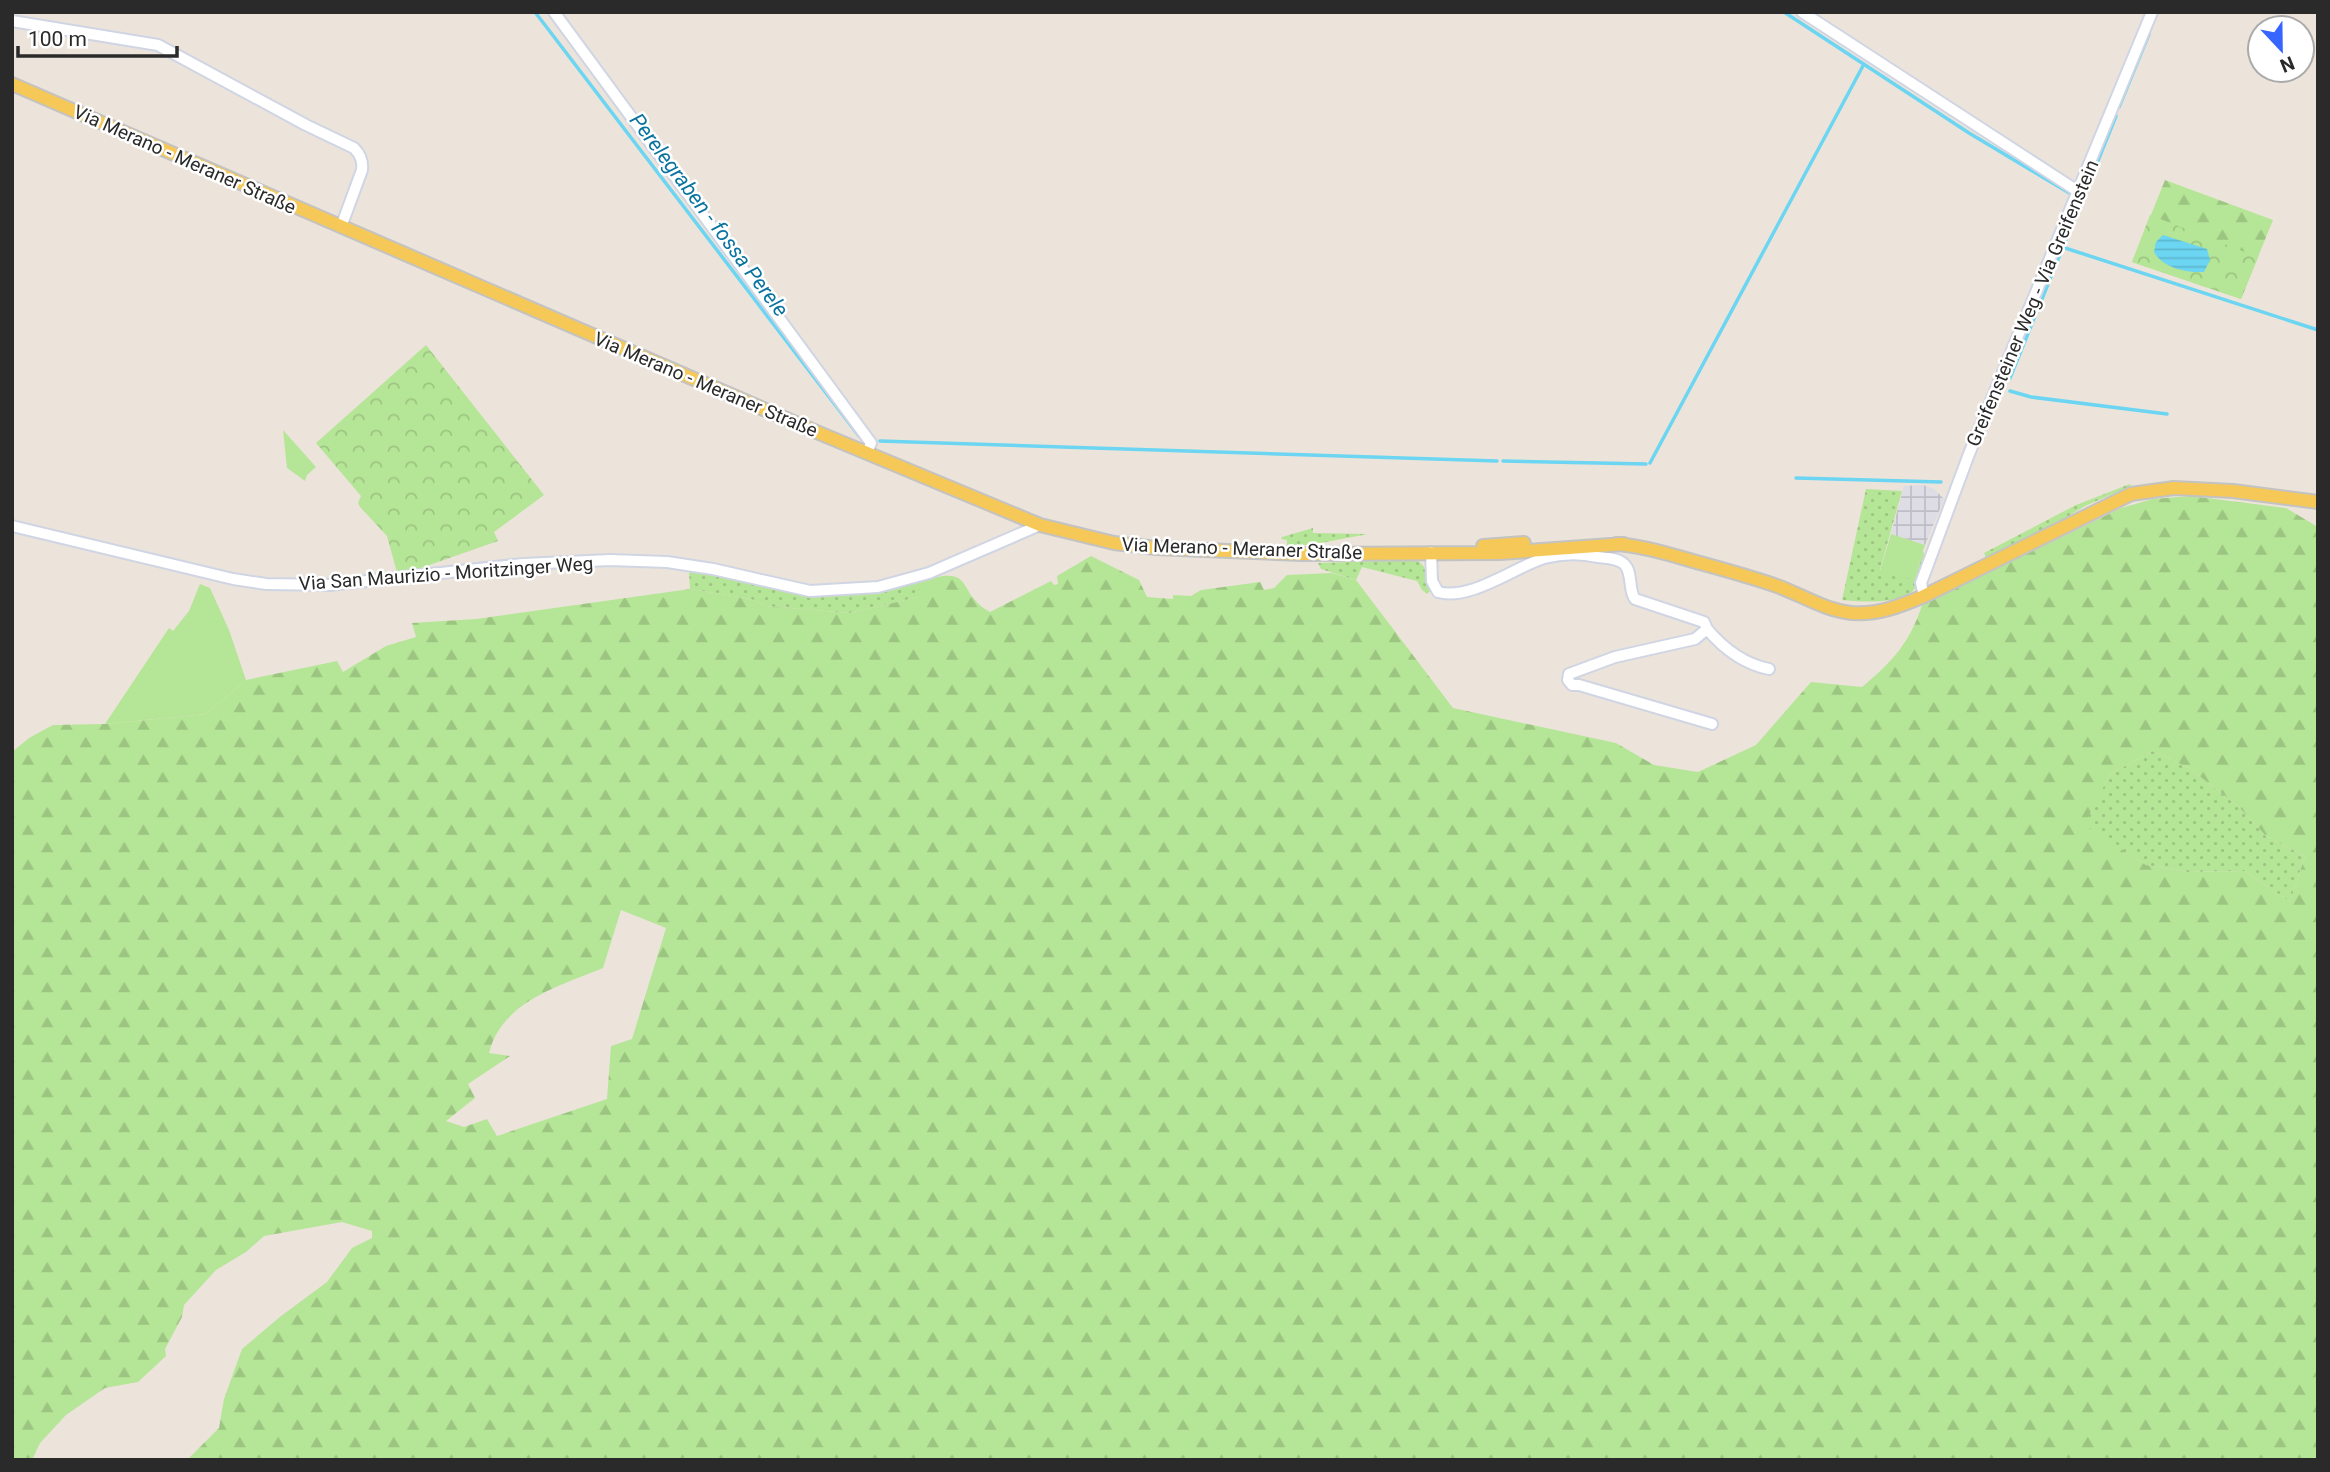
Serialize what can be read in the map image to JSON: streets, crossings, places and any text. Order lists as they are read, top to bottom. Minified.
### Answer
{"streets":{"main road":["Via Merano - Meraner Straße"],"street":["Greifensteiner Weg - Via Greifenstein","Via San Maurizio - Moritzinger Weg"]},"crossings":[["Via Merano - Meraner Straße","Greifensteiner Weg - Via Greifenstein"],["Via Merano - Meraner Straße","Via San Maurizio - Moritzinger Weg"]],"water":["Perelegraben - fossa Perele"],"scale_bar":"100 m","north":"bottom"}
